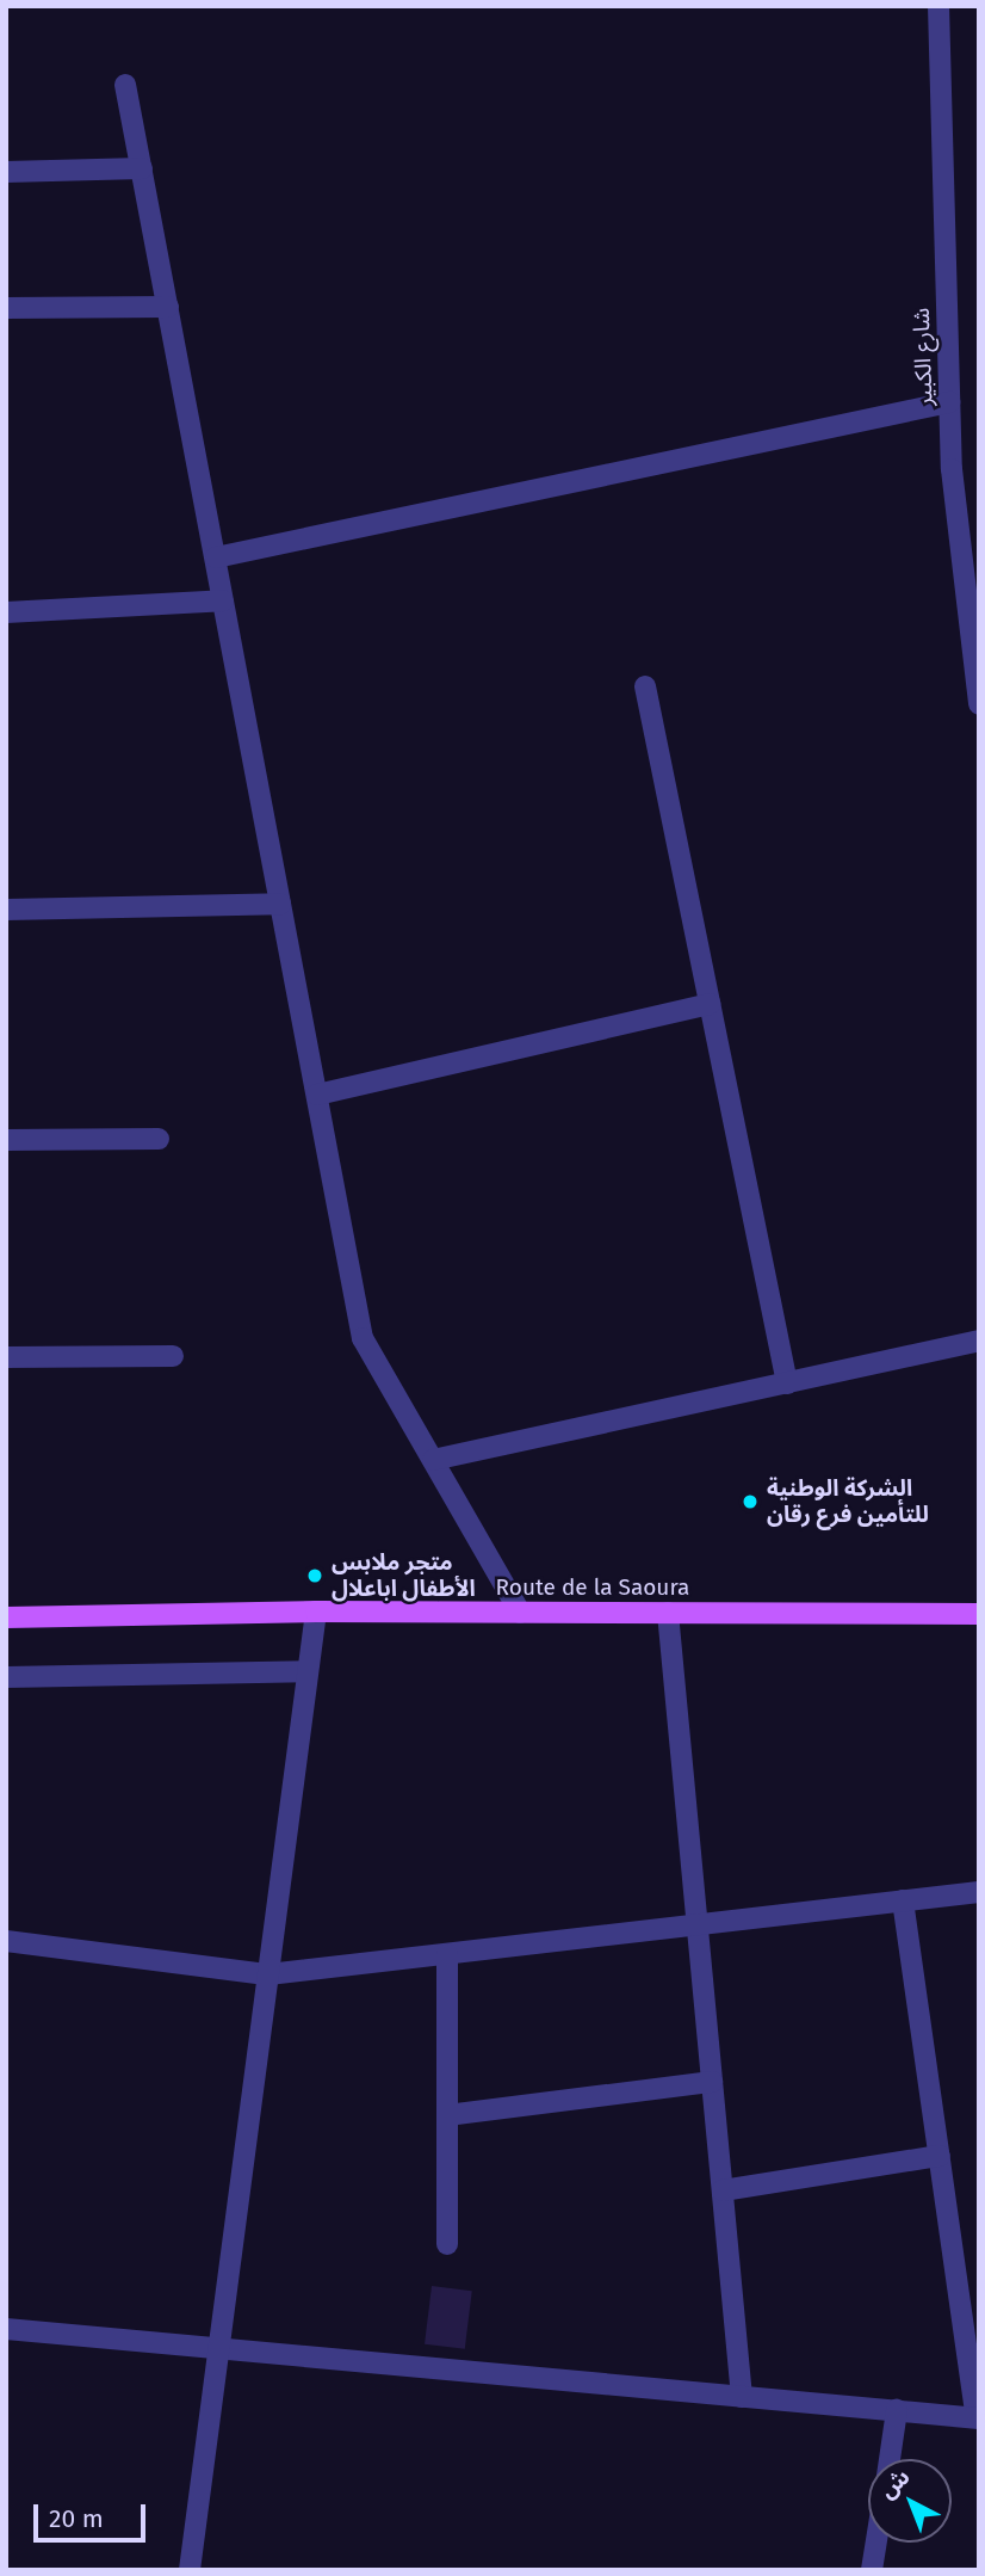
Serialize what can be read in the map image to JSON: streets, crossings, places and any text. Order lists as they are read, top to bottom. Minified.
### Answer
{"streets":{"main road":["Route de la Saoura"],"street":["شارع الكبير"]},"places":["الشركة الوطنية للتأمين فرع رقان","متجر ملابس الأطفال اباعلال"],"scale_bar":"20 m","north":"top left"}
